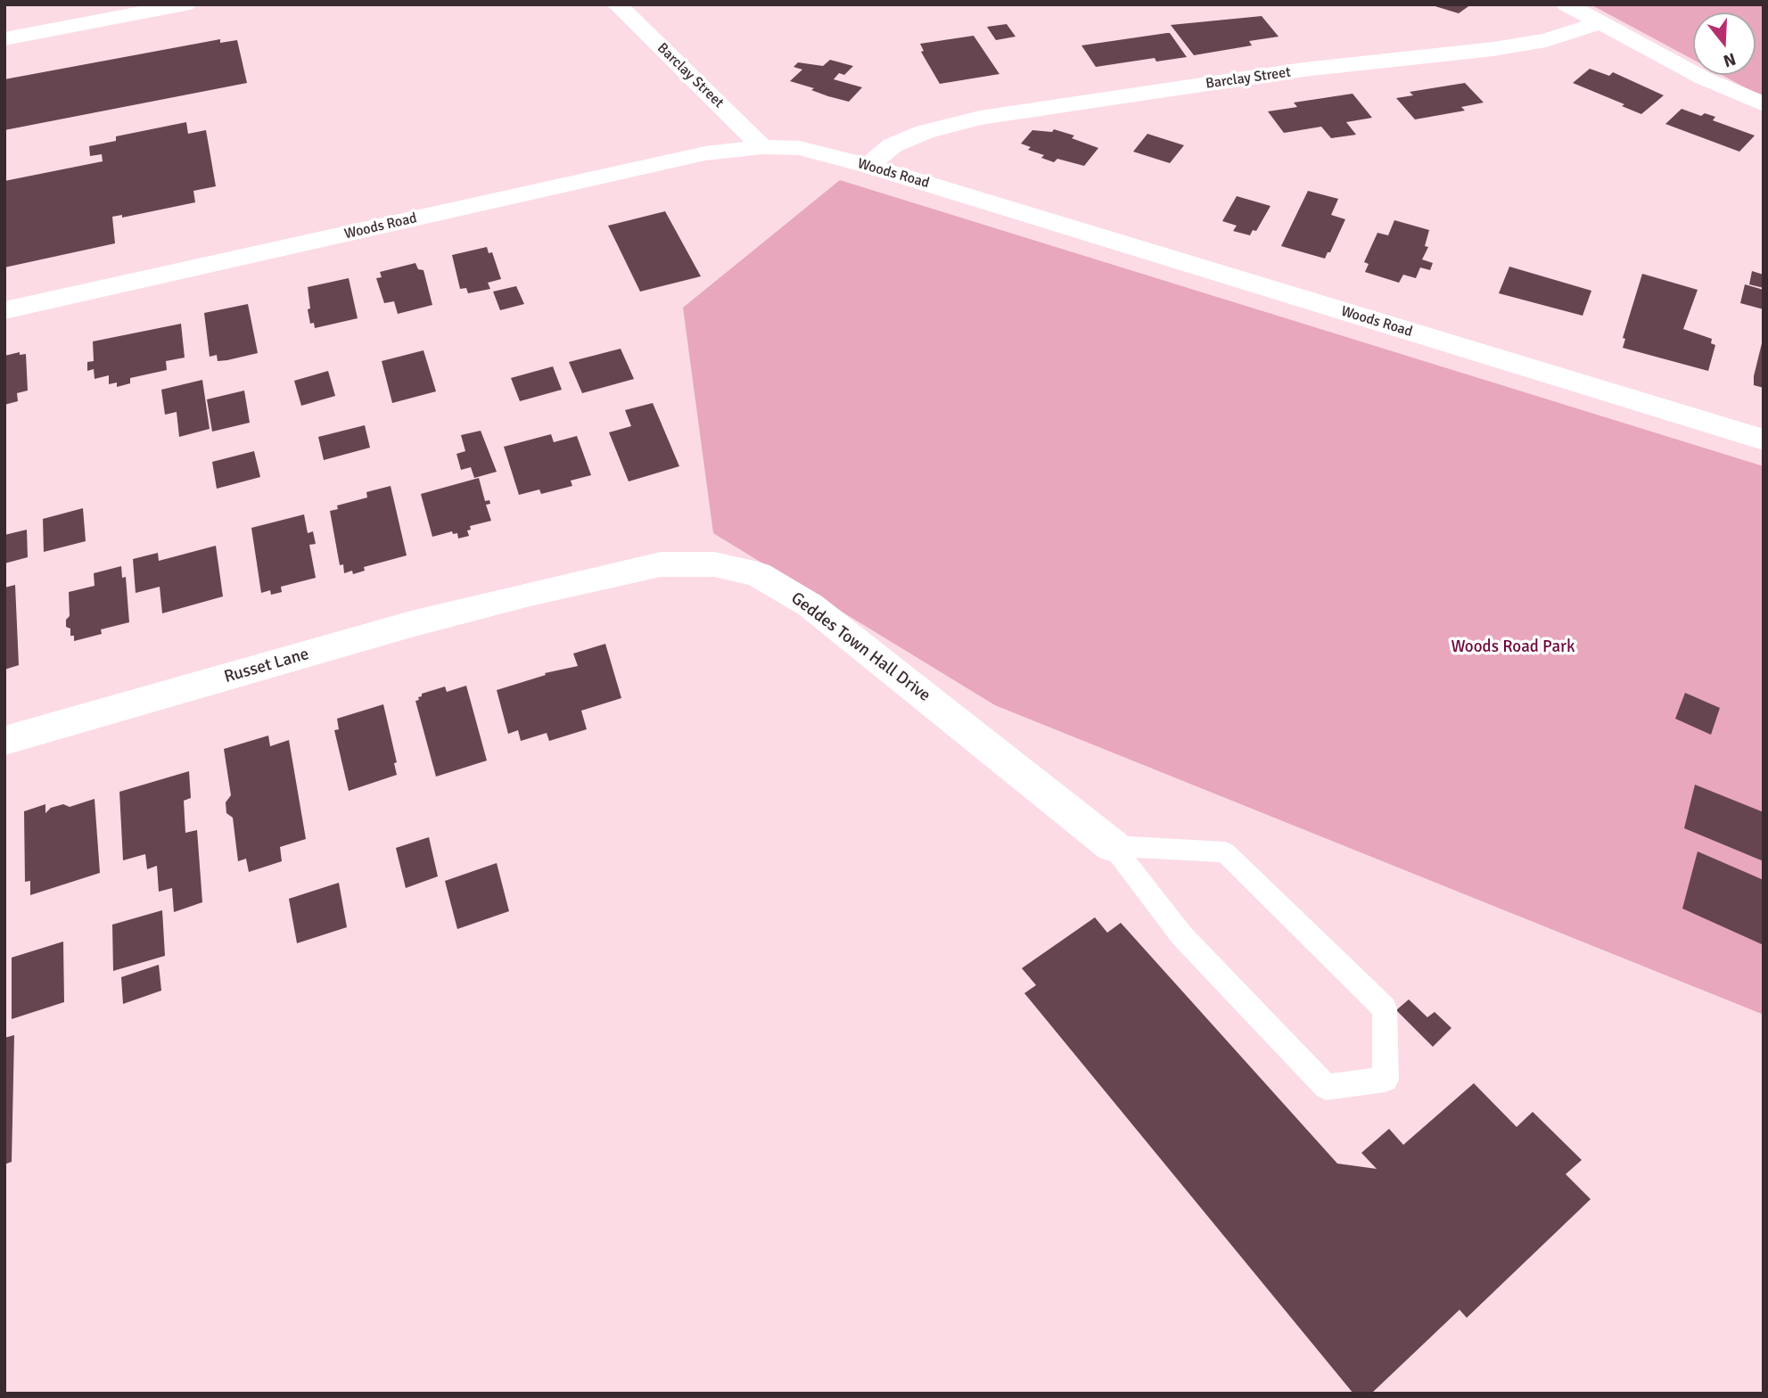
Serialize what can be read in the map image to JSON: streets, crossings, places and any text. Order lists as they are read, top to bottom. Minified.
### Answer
{"streets":{"street":["Barclay Street","Woods Road","Geddes Town Hall Drive","Russet Lane"]},"crossings":[["Barclay Street","Woods Road"],["Geddes Town Hall Drive","Russet Lane"]],"parks":["Woods Road Park"],"north":"bottom"}
